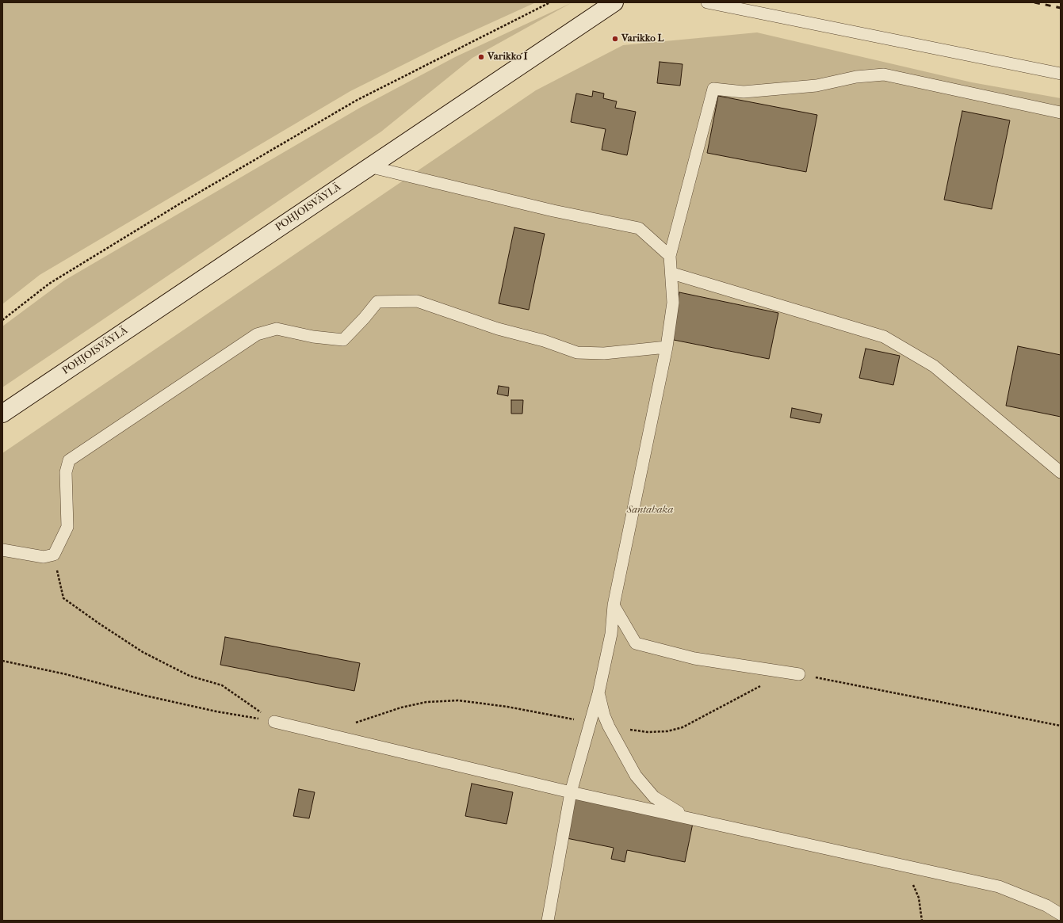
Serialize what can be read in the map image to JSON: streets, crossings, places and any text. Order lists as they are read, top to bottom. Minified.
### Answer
{"streets":{"main road":["POHJOISVÄYLÄ"]},"parks":["Santahaka"],"places":["Varikko L","Varikko I"]}
